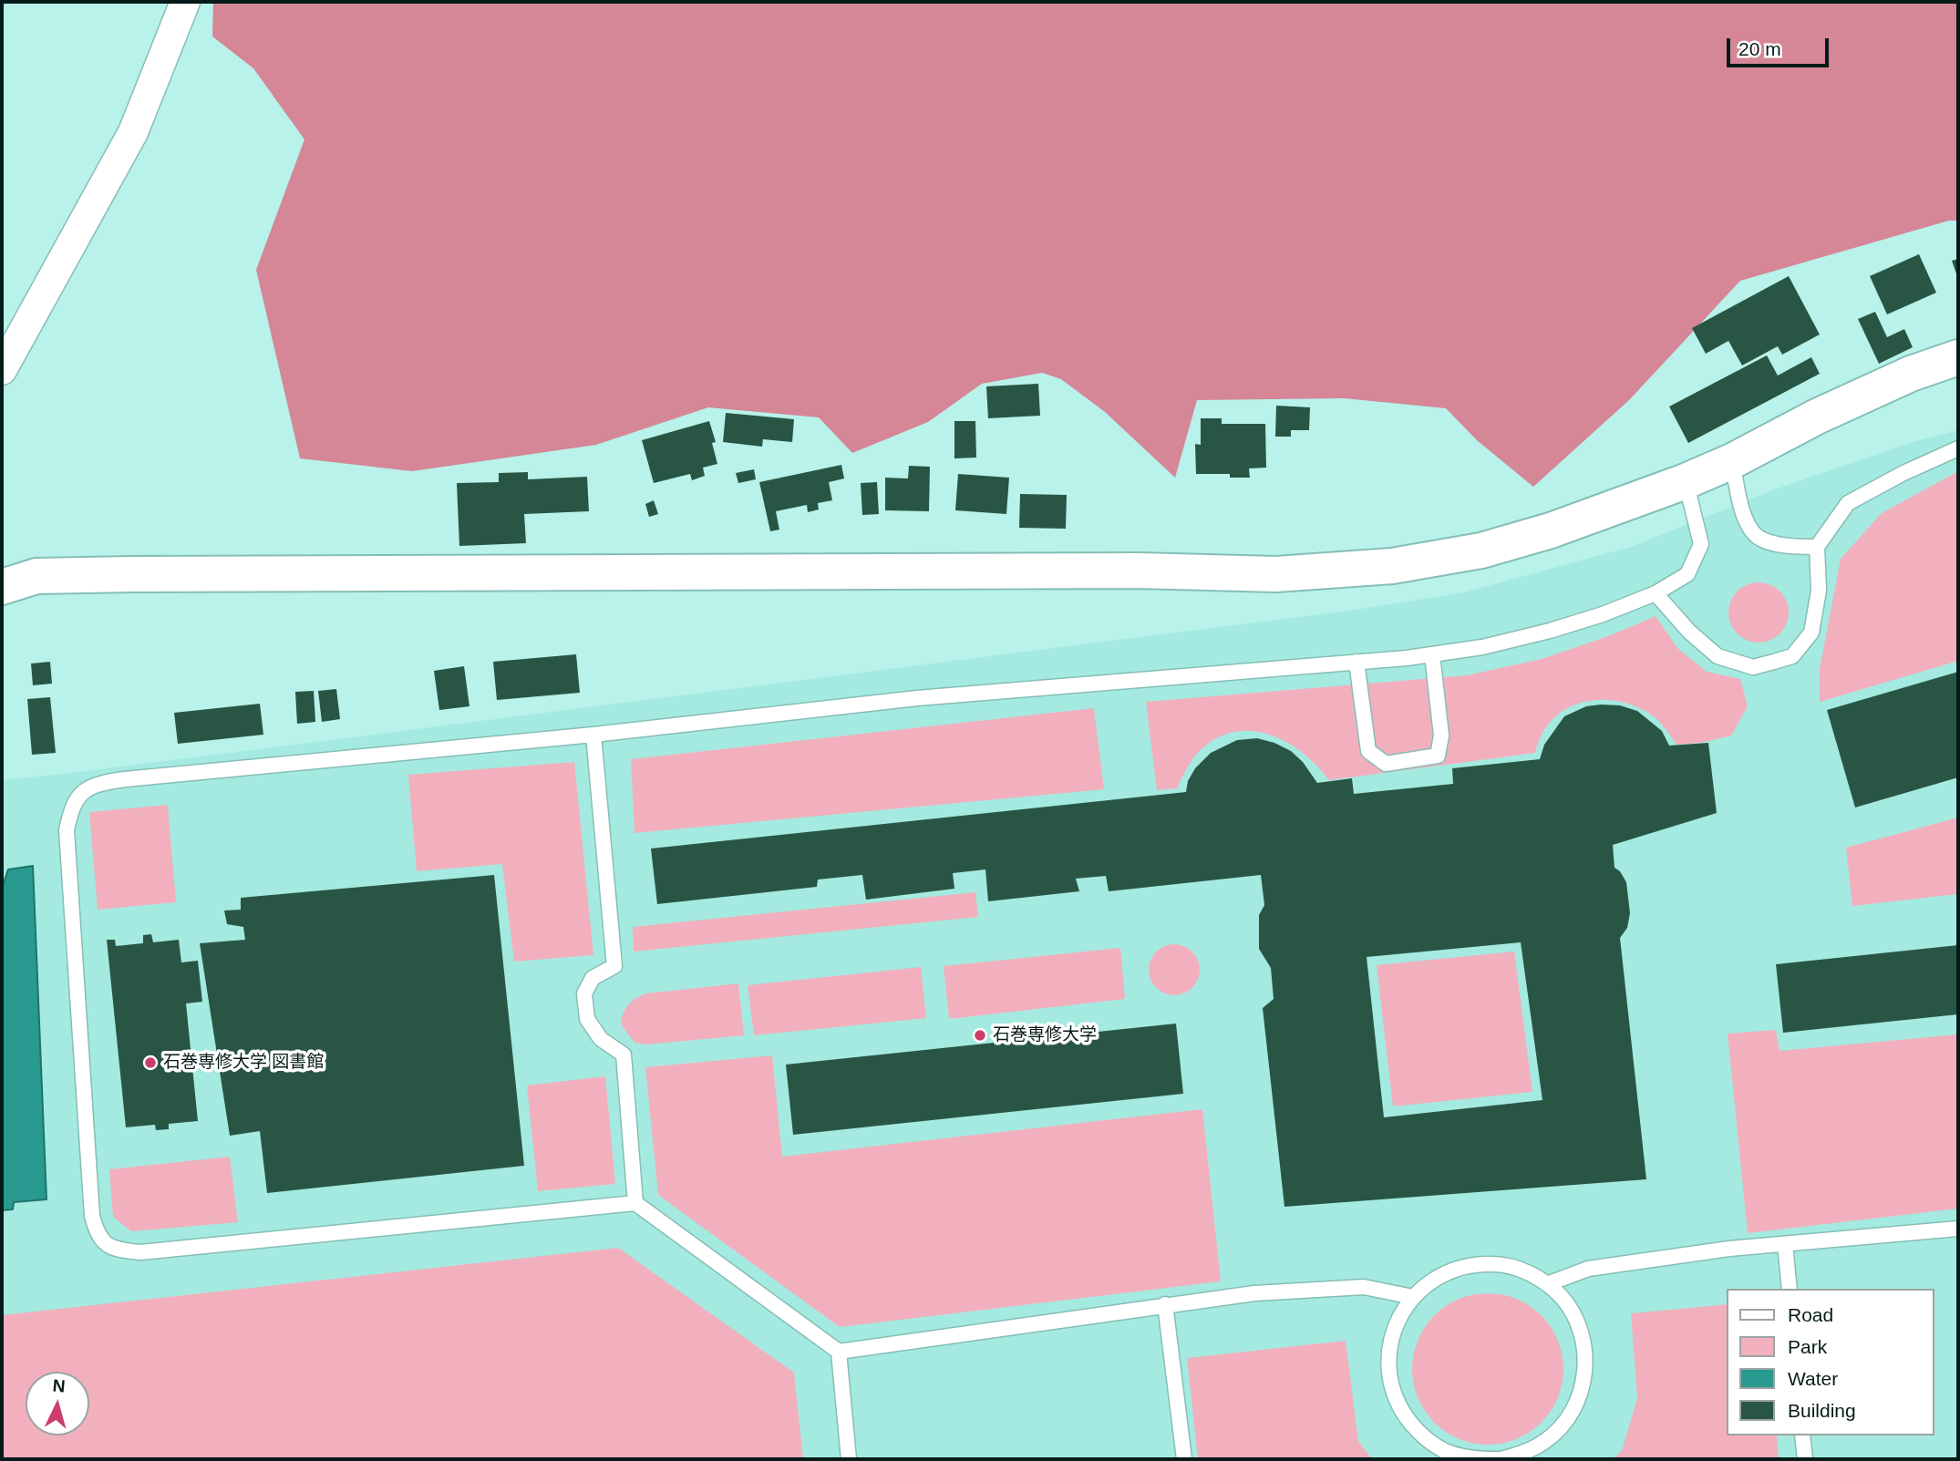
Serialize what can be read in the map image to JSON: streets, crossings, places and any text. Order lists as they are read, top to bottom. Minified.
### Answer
{"places":["石巻専修大学","石巻専修大学 図書館"],"legend":["Road","Park","Water","Building"],"scale_bar":"20 m","north":"top"}
